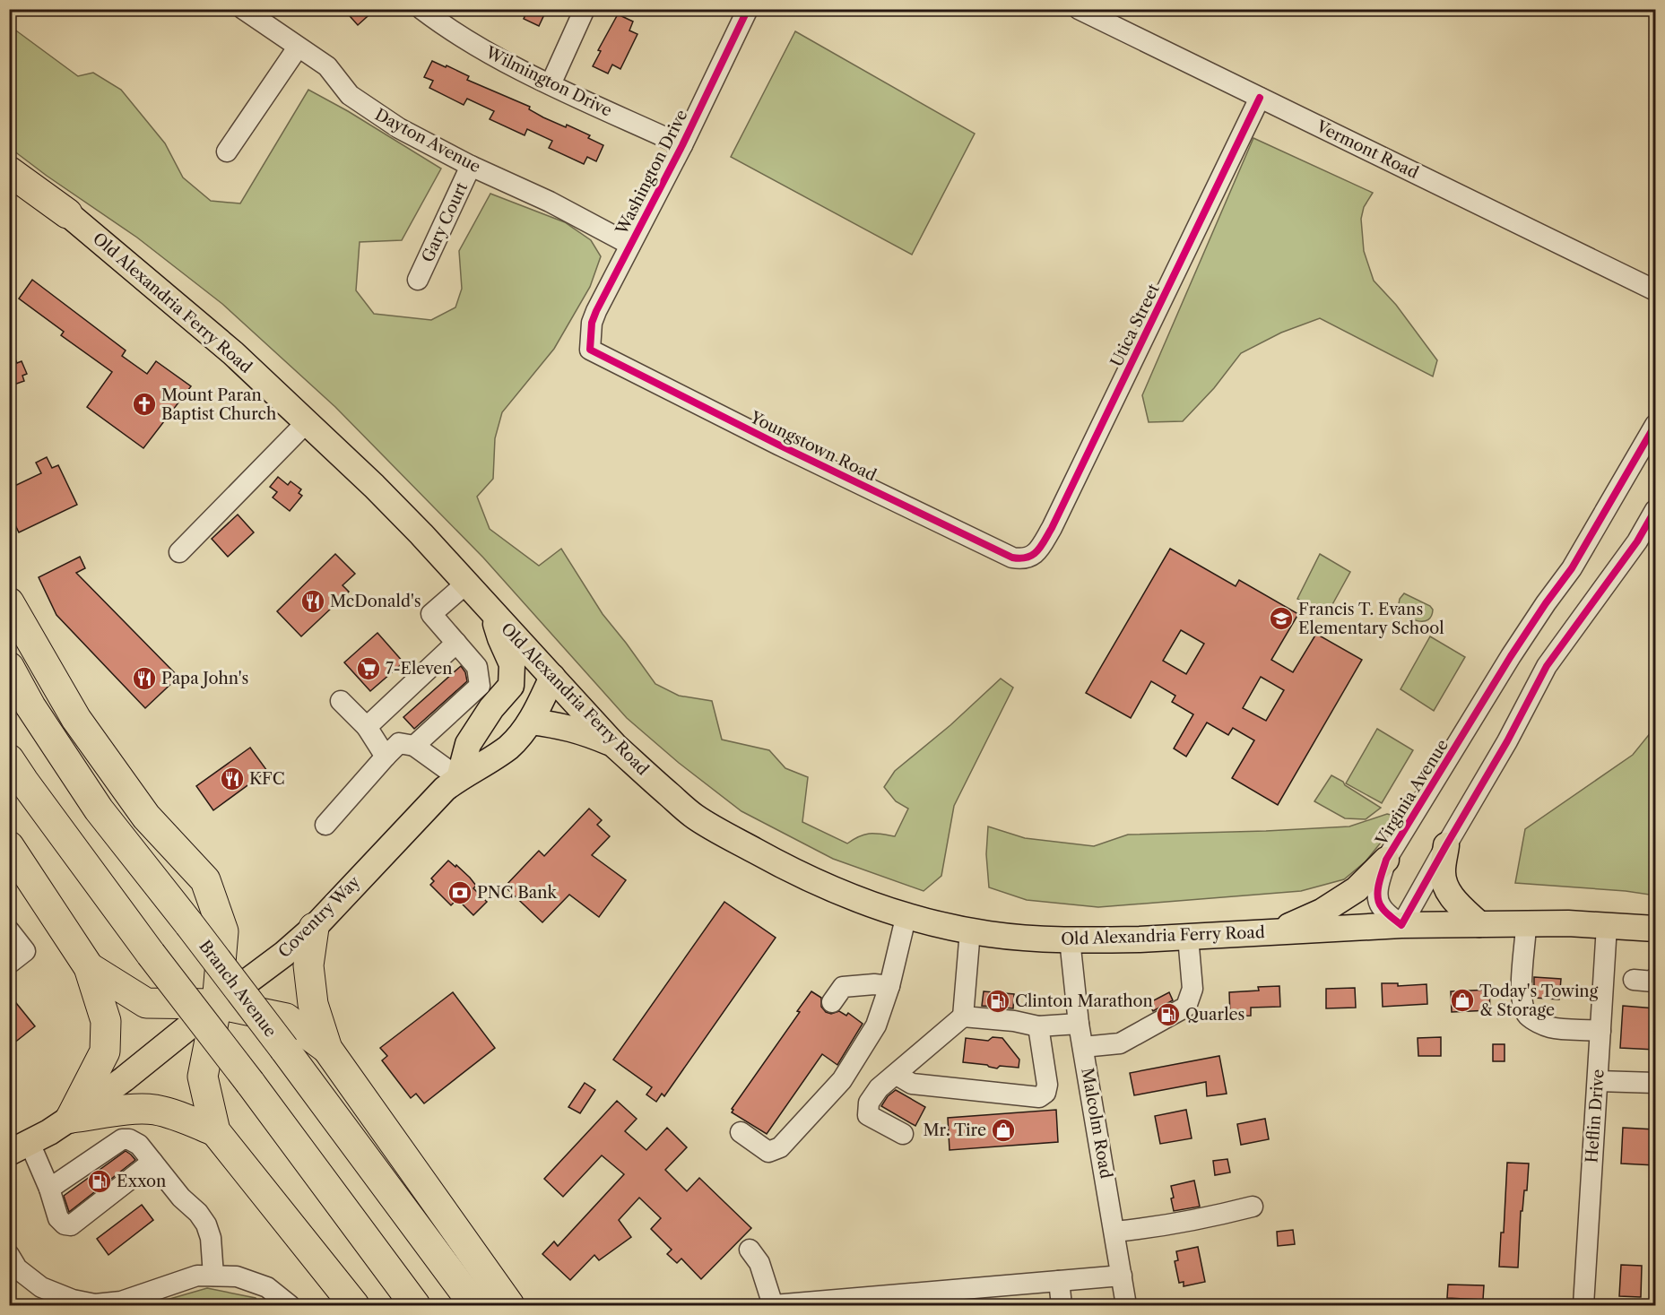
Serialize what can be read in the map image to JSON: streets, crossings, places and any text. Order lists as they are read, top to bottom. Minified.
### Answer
{"streets":{"highway":["Branch Avenue"],"main road":["Old Alexandria Ferry Road","Coventry Way"],"street":["Wilmington Drive","Dayton Avenue","Vermont Road","Washington Drive","Gary Court","Utica Street","Youngstown Road","Virginia Avenue","Heflin Drive","Malcolm Road"]},"crossings":[["Wilmington Drive","Washington Drive"],["Dayton Avenue","Washington Drive"],["Dayton Avenue","Gary Court"],["Vermont Road","Utica Street"],["Washington Drive","Youngstown Road"],["Old Alexandria Ferry Road","Virginia Avenue"],["Old Alexandria Ferry Road","Coventry Way"],["Old Alexandria Ferry Road","Heflin Drive"],["Old Alexandria Ferry Road","Malcolm Road"],["Utica Street","Youngstown Road"]],"places":{"church":["Mount Paran Baptist Church"],"restaurant":["McDonald's","Papa John's","KFC"],"school or university":["Francis T. Evans Elementary School"],"supermarket":["7-Eleven"],"bank":["PNC Bank"],"shop":["Today's Towing & Storage","Mr. Tire"],"fuel station":["Clinton Marathon","Quarles","Exxon"]}}
